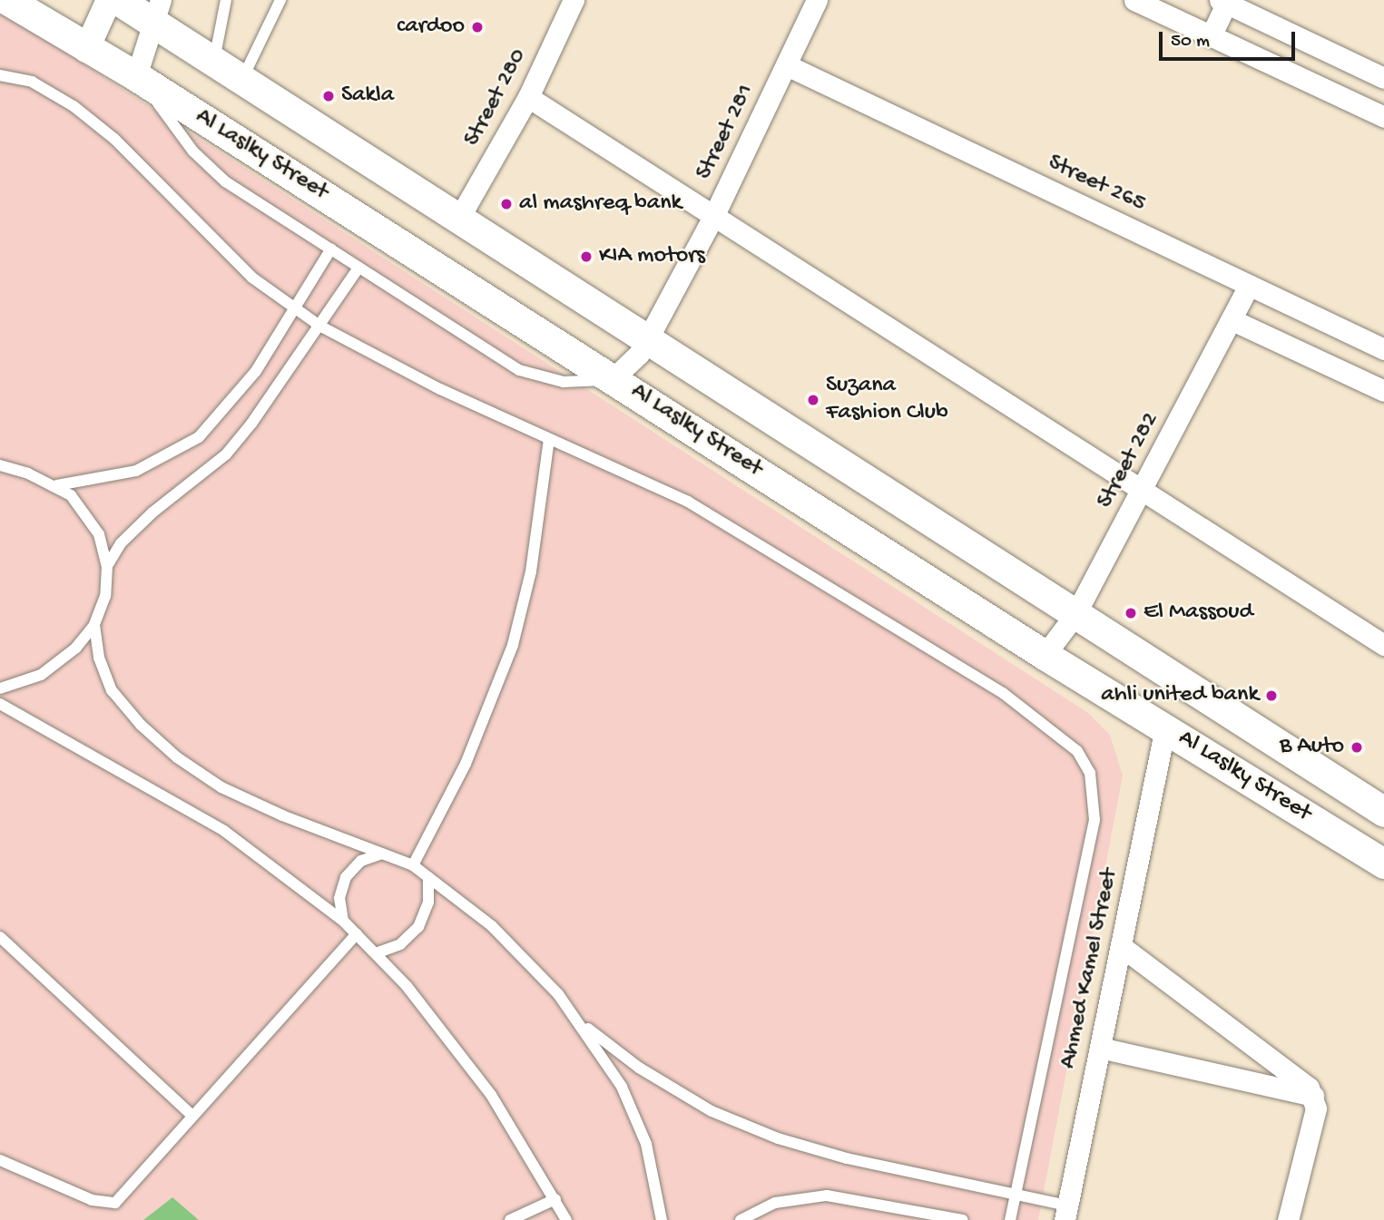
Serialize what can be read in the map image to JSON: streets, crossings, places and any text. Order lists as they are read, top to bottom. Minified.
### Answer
{"streets":{"main road":["Al Laslky Street"],"street":["Street 280","Street 281","Street 265","Street 282","Ahmed Kamel Street"]},"crossings":[["Street 280","Al Laslky Street"],["Street 281","Al Laslky Street"],["Street 281","Street 265"],["Al Laslky Street","Street 282"],["Al Laslky Street","Ahmed Kamel Street"],["Street 265","Street 282"]],"places":["cardoo","Sakla","al mashreq bank","KIA motors","Suzana Fashion Club","El Massoud","ahli united bank","B Auto"],"scale_bar":"50 m"}
